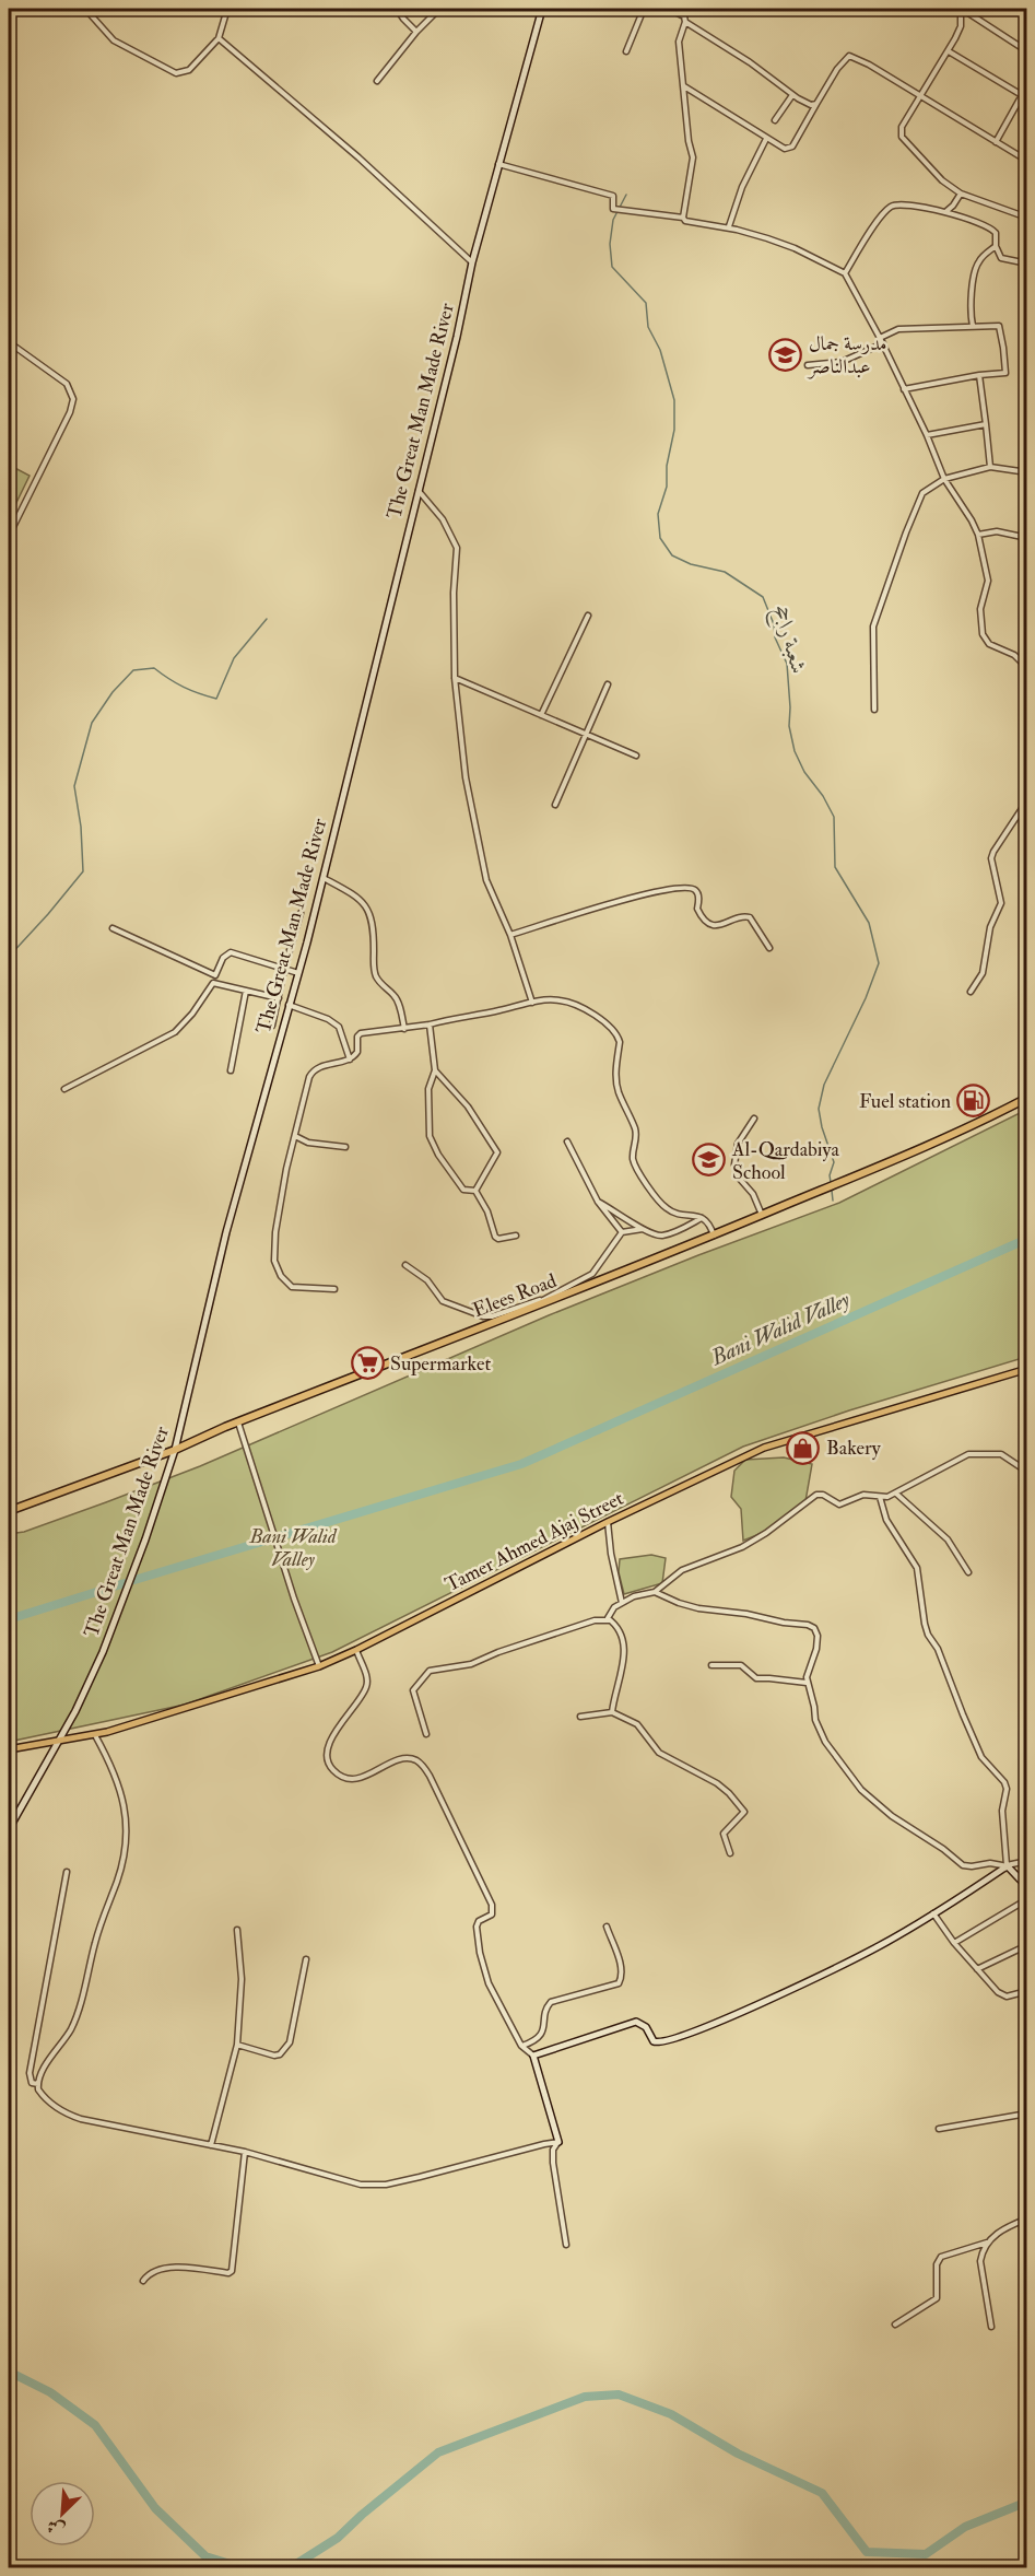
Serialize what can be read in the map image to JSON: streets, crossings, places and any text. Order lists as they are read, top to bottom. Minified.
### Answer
{"streets":{"highway":["Elees Road"],"main road":["The Great Man Made River","Tamer Ahmed Ajaj Street"]},"crossings":[["The Great Man Made River","Elees Road"],["The Great Man Made River","Tamer Ahmed Ajaj Street"]],"water":["شعبة راجح","Bani Walid Valley"],"parks":["Bani Walid Valley"],"places":{"school or university":["مدرسة جمال عبدالناصر","Al-Qardabiya School"],"fuel station":["Fuel station"],"supermarket":["Supermarket"],"shop":["Bakery"]},"north":"bottom left"}
